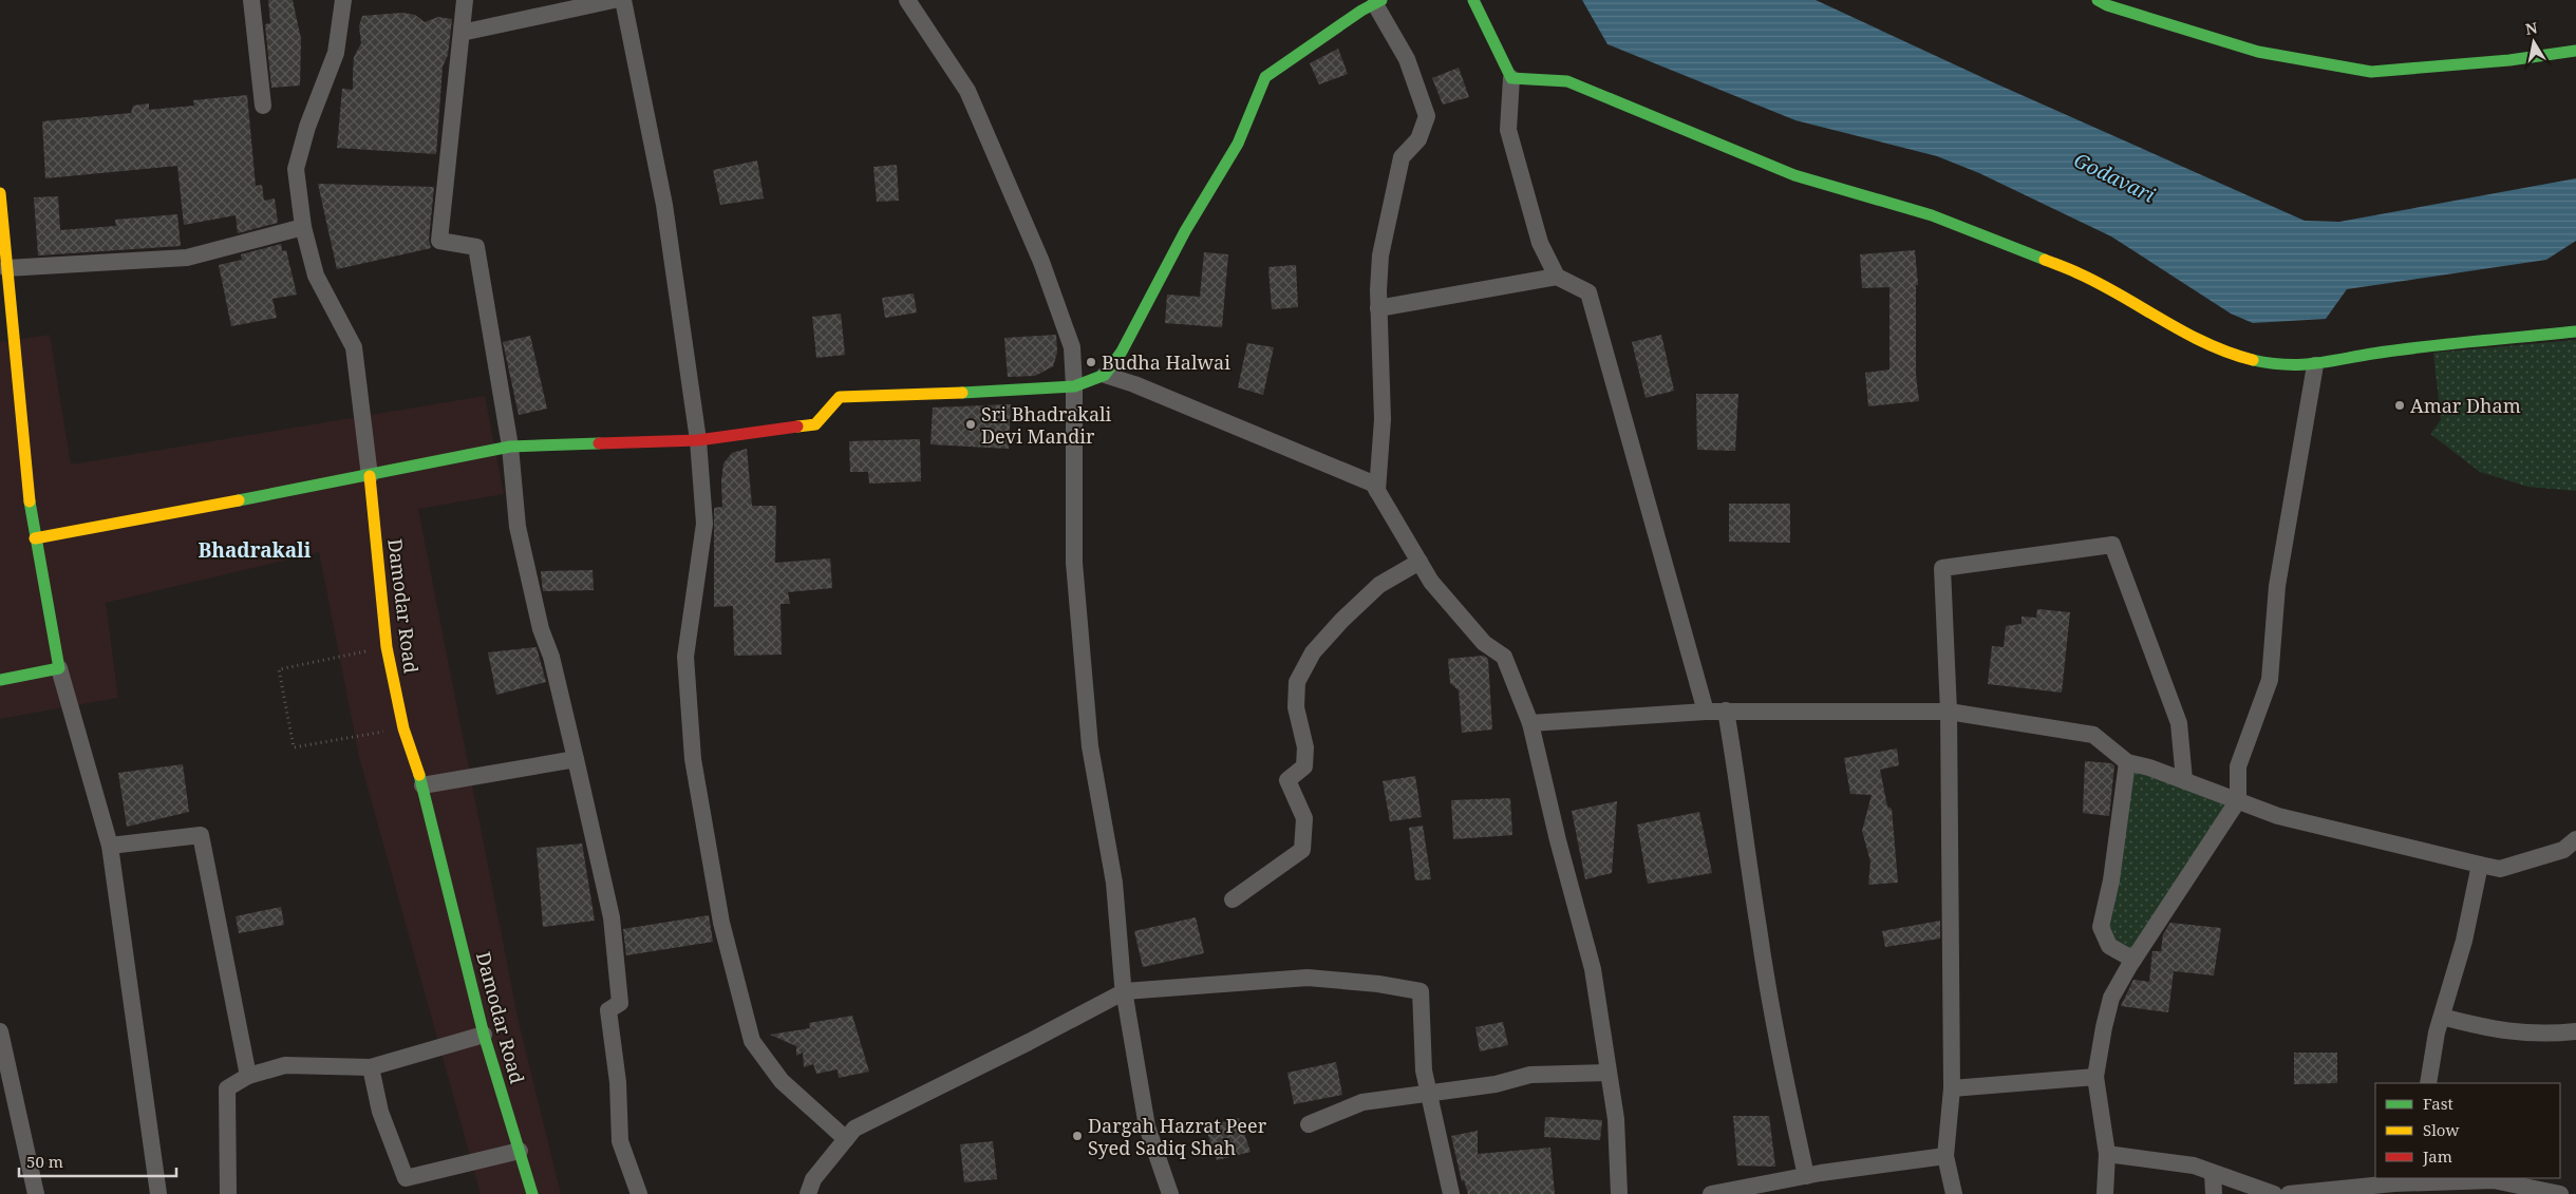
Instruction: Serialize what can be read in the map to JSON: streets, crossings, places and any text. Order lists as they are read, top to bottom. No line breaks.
{"streets":{"street":["Damodar Road"]},"districts":["Bhadrakali"],"water":["Godavari"],"places":["Budha Halwai","Amar Dham","Sri Bhadrakali Devi Mandir","Dargah Hazrat Peer Syed Sadiq Shah"],"legend":["Fast","Slow","Jam"],"scale_bar":"50 m","north":"top"}
